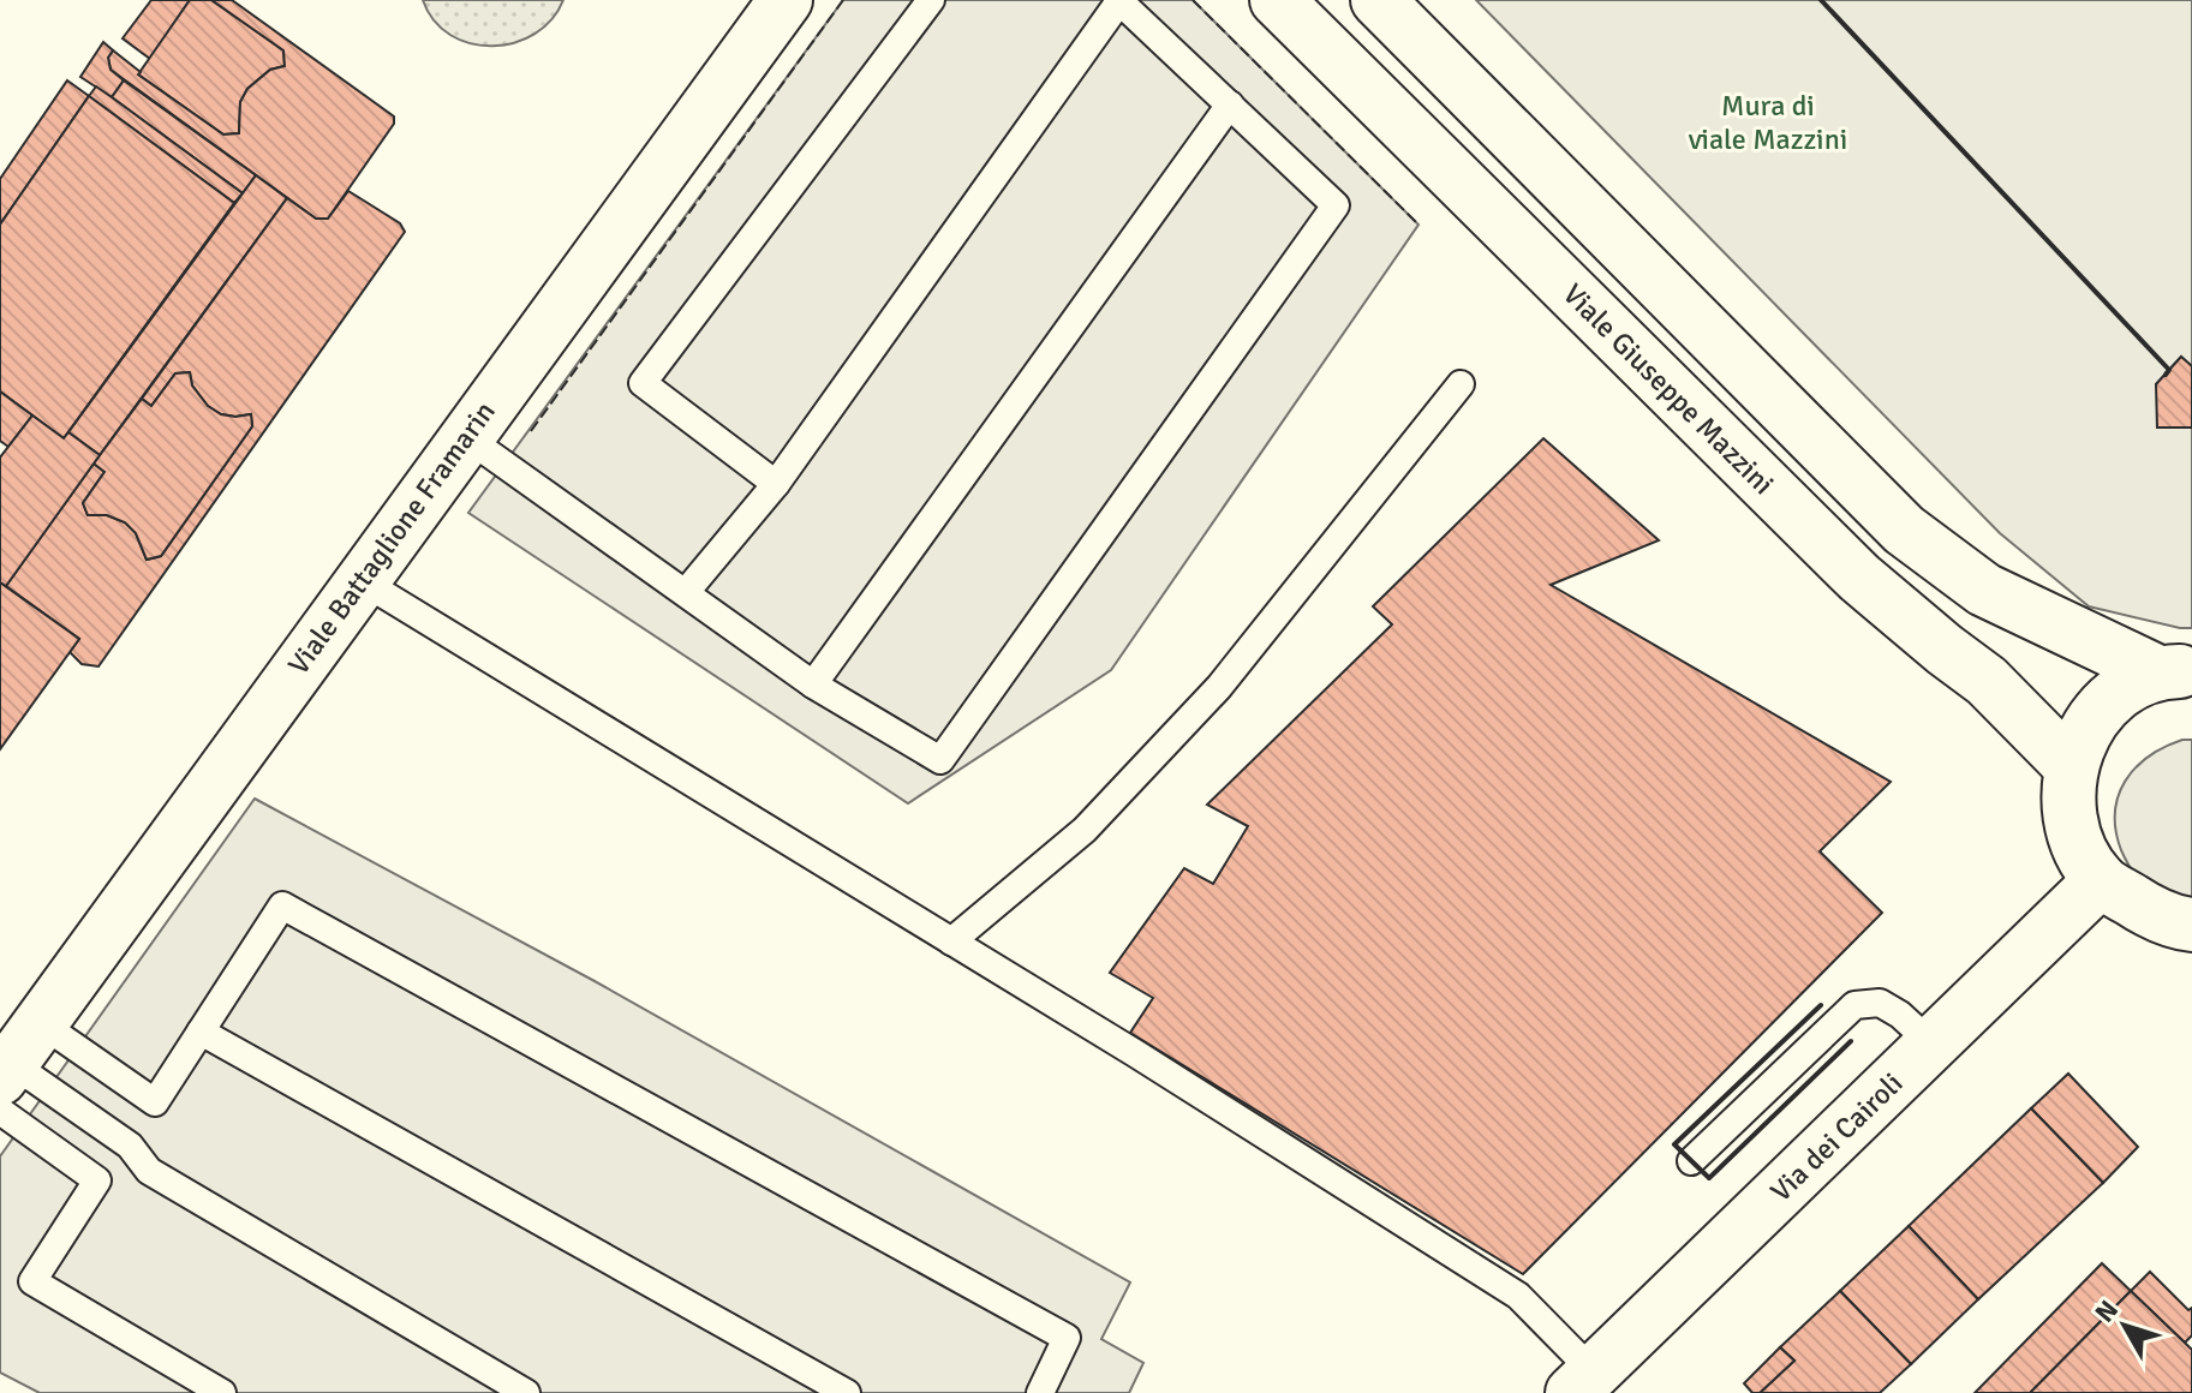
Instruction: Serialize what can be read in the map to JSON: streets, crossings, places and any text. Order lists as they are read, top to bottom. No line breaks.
{"streets":{"main road":["Viale Giuseppe Mazzini","Viale Battaglione Framarin","Via dei Cairoli"]},"parks":["Mura di viale Mazzini"],"north":"top left"}
